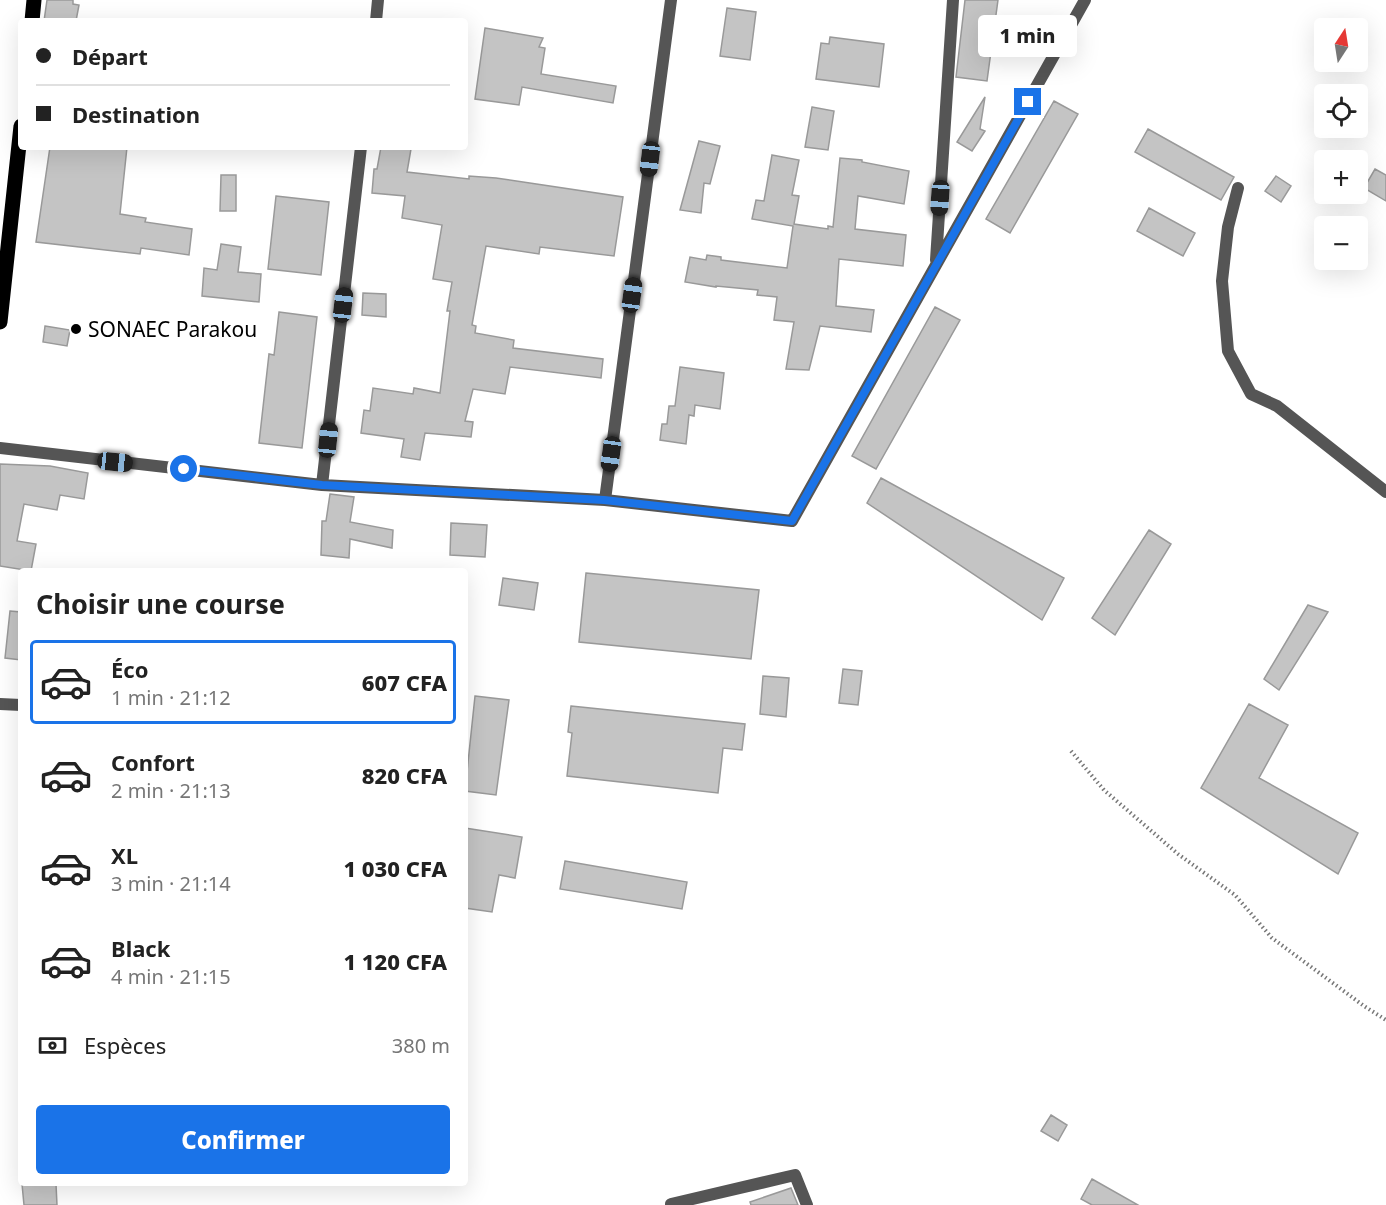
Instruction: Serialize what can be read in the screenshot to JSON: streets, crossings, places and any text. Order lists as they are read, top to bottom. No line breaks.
{"places":["SONAEC Parakou"],"north":"top","page":{"bubble":"1 min","map_buttons":["+","−"],"banner":["Départ","Destination"],"heading":"Choisir une course","list":[{"name":"Éco","note":"1 min · 21:12","value":"607 CFA"},{"name":"Confort","note":"2 min · 21:13","value":"820 CFA"},{"name":"XL","note":"3 min · 21:14","value":"1 030 CFA"},{"name":"Black","note":"4 min · 21:15","value":"1 120 CFA"}],"pay":["Espèces","380 m"],"buttons":"Confirmer"}}
